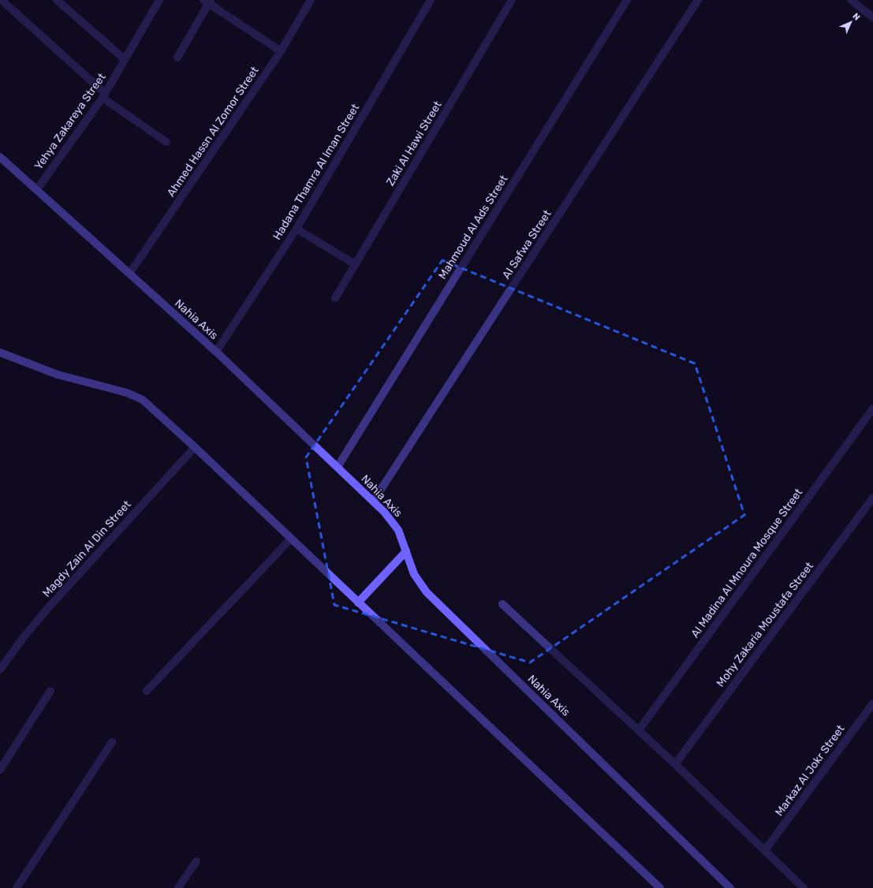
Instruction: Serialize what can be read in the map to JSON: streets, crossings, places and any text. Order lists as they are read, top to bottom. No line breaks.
{"streets":{"main road":["Nahia Axis"],"street":["Yehya Zakareya Street","Ahmed Hassn Al Zomor Street","Zaki Al Hawi Street","Hadana Thamra Al Iman Street","Mahmoud Al Ads Street","Al Safwa Street","Magdy Zain Al Din Street","Al Madina Al Mnoura Mosque Street","Mohy Zakaria Moustafa Street","Markaz Al Jokr Street"]},"crossings":[["Yehya Zakareya Street","Nahia Axis"],["Ahmed Hassn Al Zomor Street","Nahia Axis"],["Hadana Thamra Al Iman Street","Nahia Axis"],["Mahmoud Al Ads Street","Nahia Axis"],["Al Safwa Street","Nahia Axis"]],"north":"top right"}
